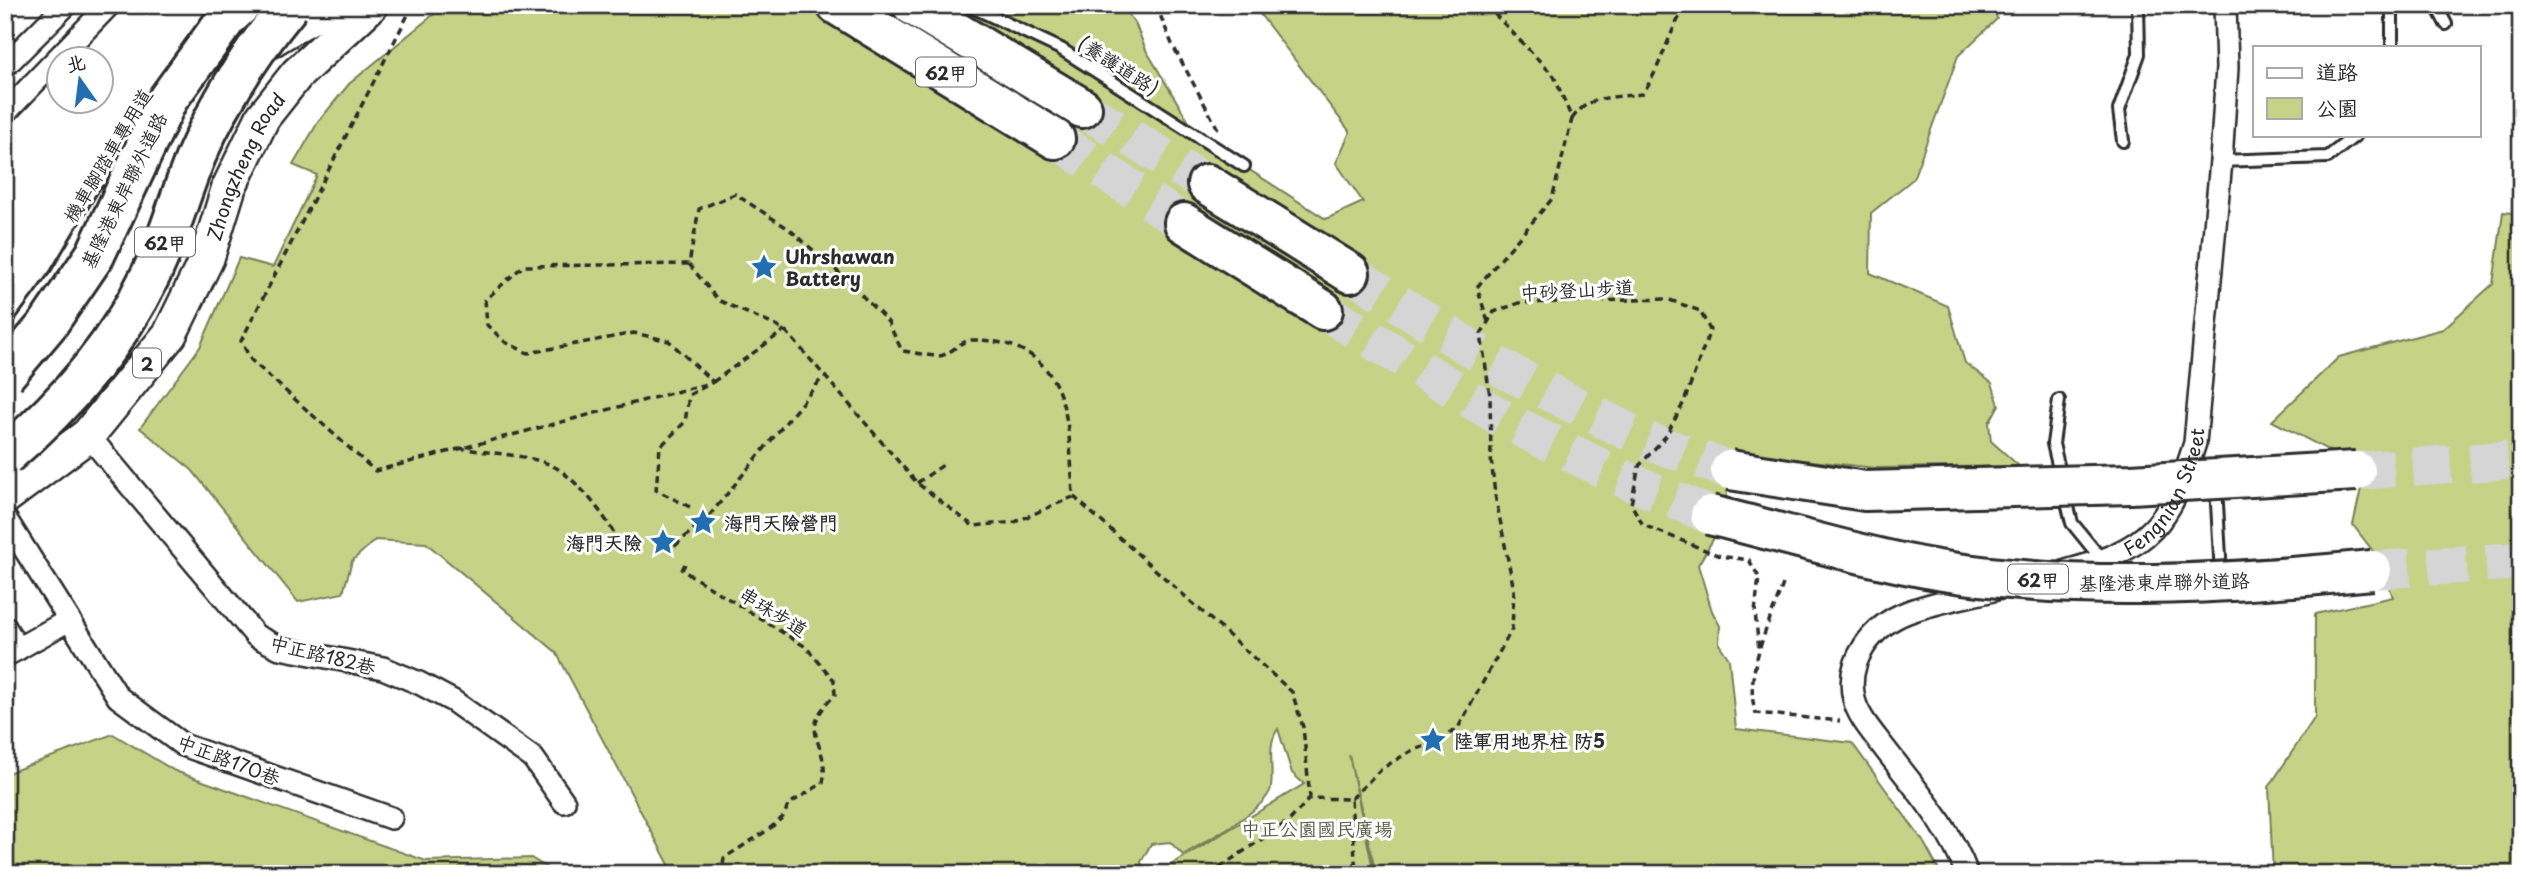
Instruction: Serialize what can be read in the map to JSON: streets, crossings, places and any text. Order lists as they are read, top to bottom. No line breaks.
{"streets":{"highway":["62甲","基隆港東岸聯外道路"],"main road":["Zhongzheng Road","2"],"street":["Fengnian Street","中正路182巷","中正路170巷"],"lane":["(養護道路)","機車腳踏車專用道"],"path":["中砂登山步道","串珠步道"]},"crossings":[["Zhongzheng Road","中正路182巷"]],"parks":["中正公園國民廣場"],"places":{"place":["Uhrshawan Battery","海門天險營門","海門天險","陸軍用地界柱 防5"]},"legend":["道路","公園"],"north":"top"}
